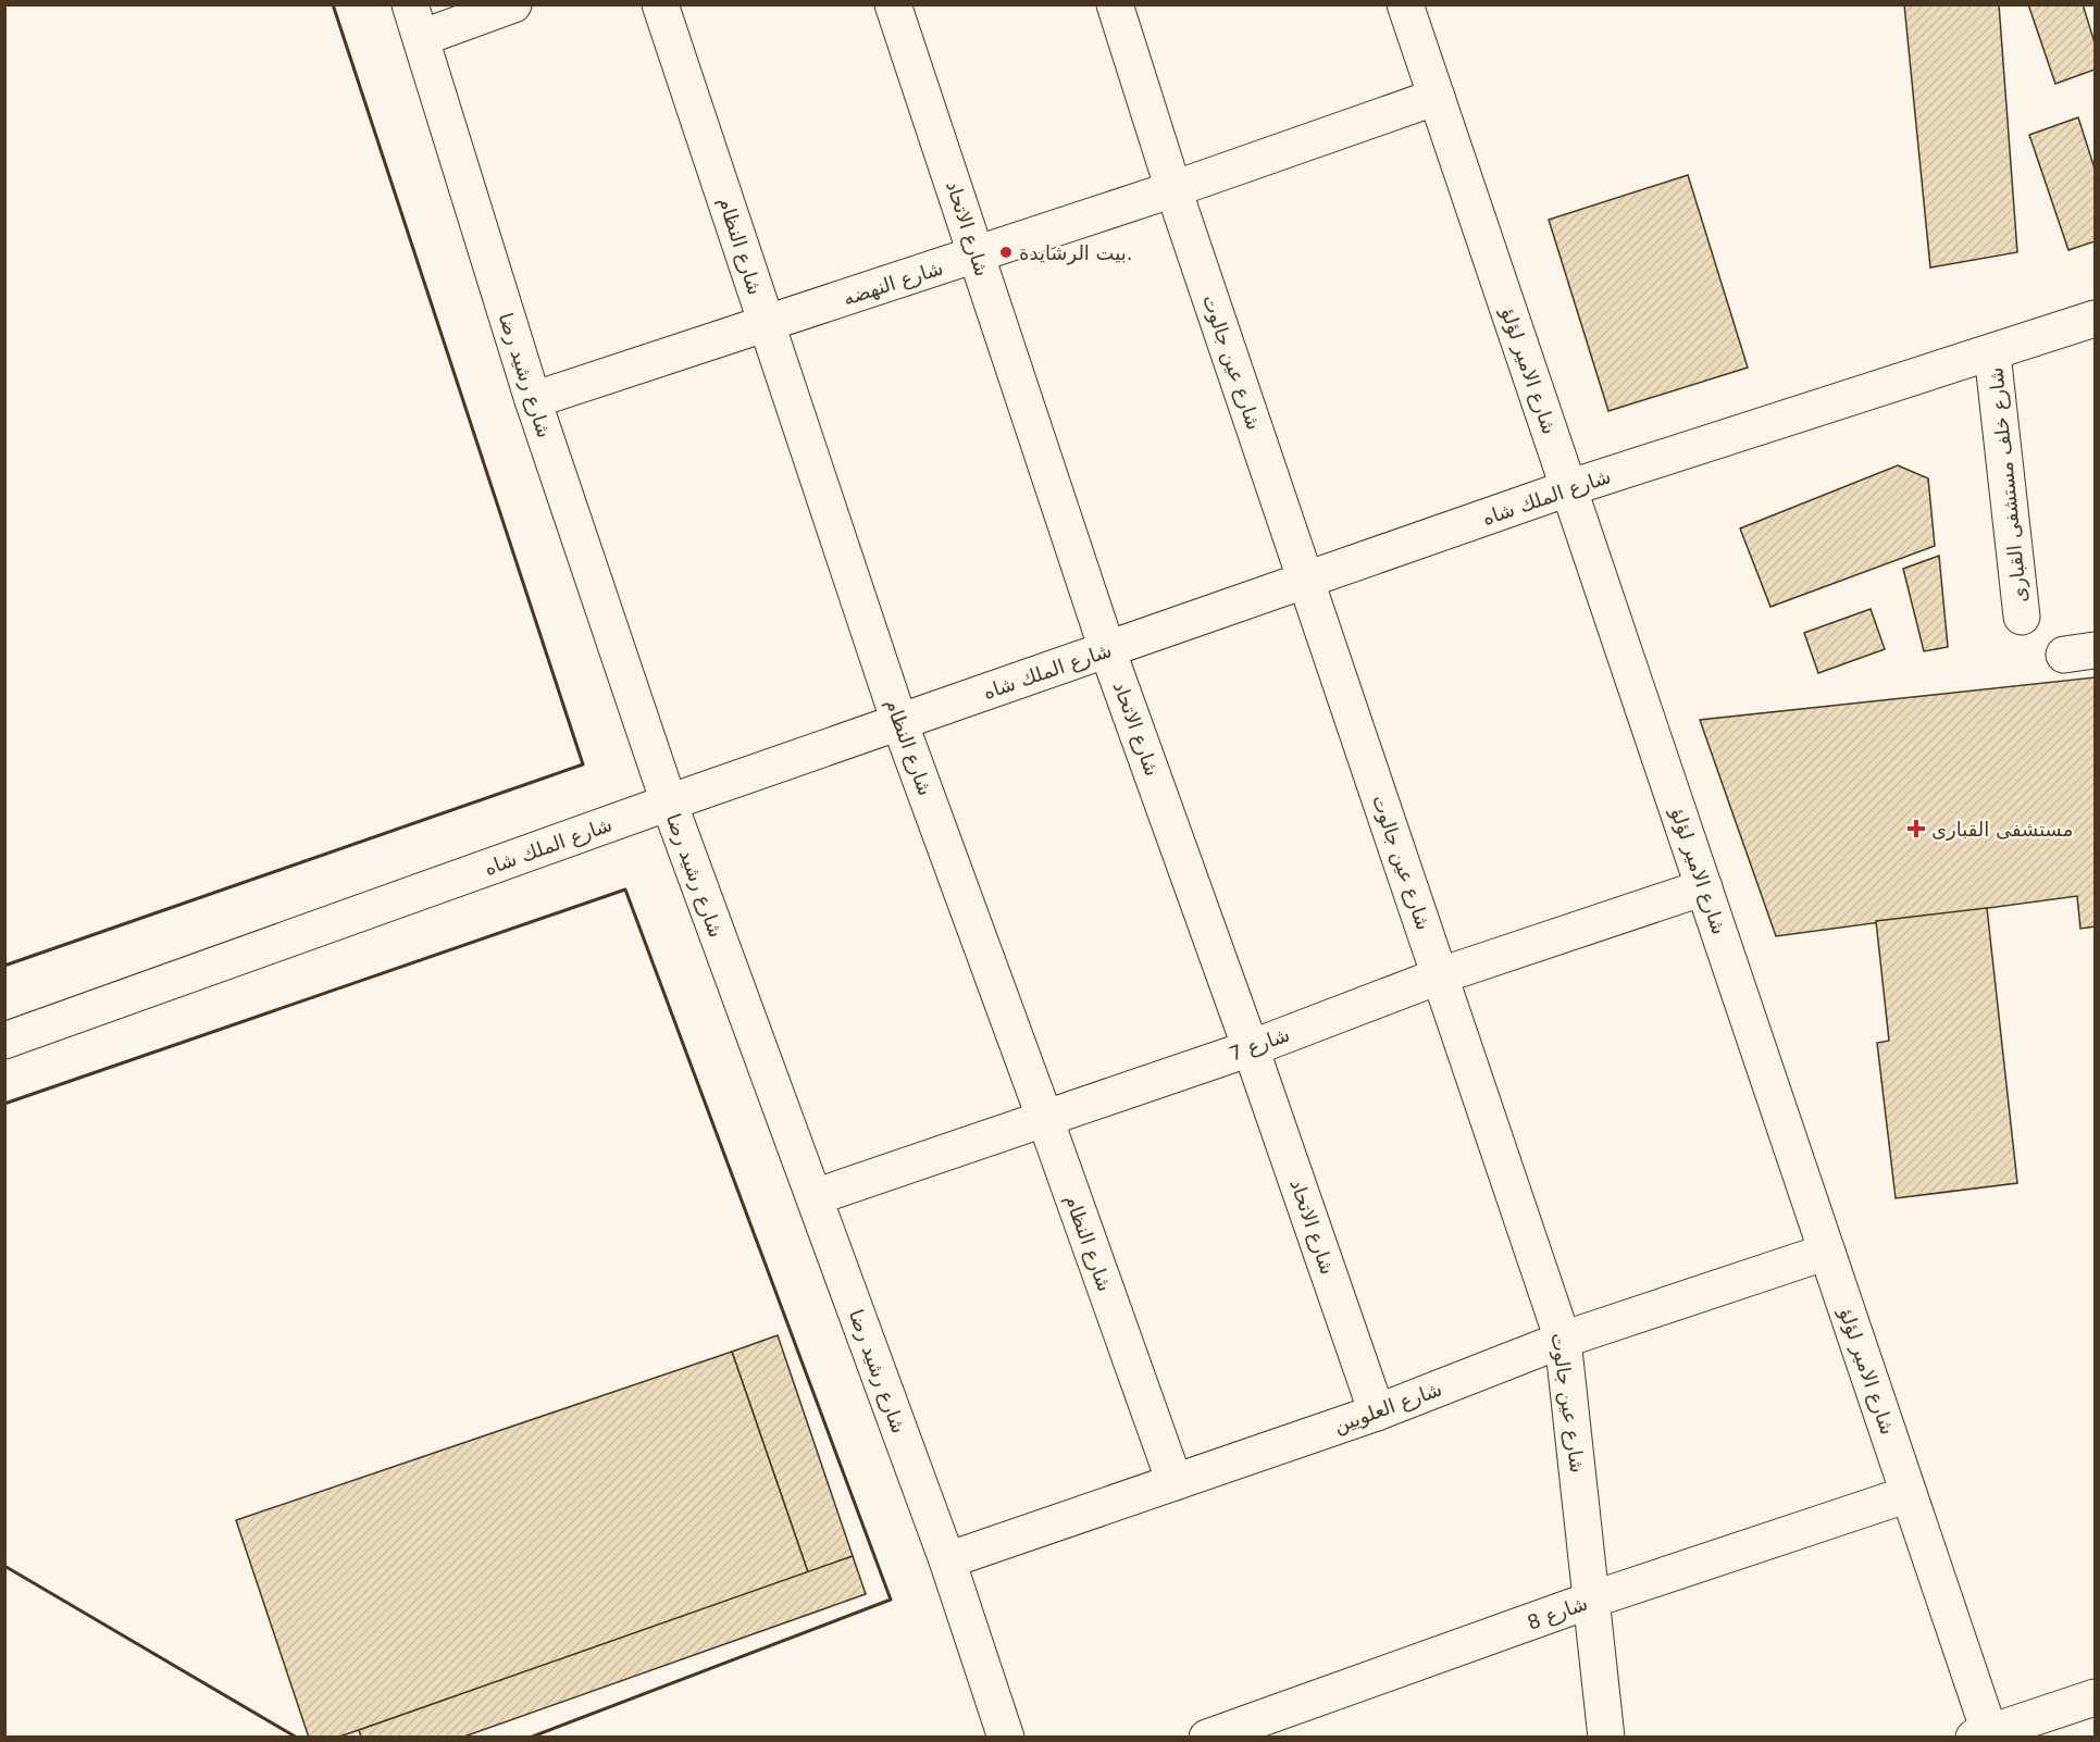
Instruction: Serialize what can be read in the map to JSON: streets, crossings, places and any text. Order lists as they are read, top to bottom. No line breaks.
{"streets":{"street":["شارع الاتحاد","شارع النظام","شارع النهضه","شارع عين جالوت","شارع الامير لؤلؤ","شارع رشيد رضا","شارع خلف مستشفى القبارى","شارع الملك شاه","شارع 7","شارع العلويين","شارع 8"]},"crossings":[["شارع الاتحاد","شارع النهضه"],["شارع الاتحاد","شارع الملك شاه"],["شارع الاتحاد","شارع 7"],["شارع الاتحاد","شارع العلويين"],["شارع النظام","شارع النهضه"],["شارع النظام","شارع الملك شاه"],["شارع النظام","شارع 7"],["شارع النظام","شارع العلويين"],["شارع النهضه","شارع عين جالوت"],["شارع النهضه","شارع الامير لؤلؤ"],["شارع النهضه","شارع رشيد رضا"],["شارع عين جالوت","شارع الملك شاه"],["شارع عين جالوت","شارع 7"],["شارع عين جالوت","شارع العلويين"],["شارع عين جالوت","شارع 8"],["شارع الامير لؤلؤ","شارع الملك شاه"],["شارع الامير لؤلؤ","شارع 7"],["شارع الامير لؤلؤ","شارع العلويين"],["شارع الامير لؤلؤ","شارع 8"],["شارع رشيد رضا","شارع الملك شاه"],["شارع رشيد رضا","شارع 7"],["شارع رشيد رضا","شارع العلويين"],["شارع خلف مستشفى القبارى","شارع الملك شاه"]],"places":{"other":["بيت الرشايدة."],"health":["مستشفى القبارى"]}}
